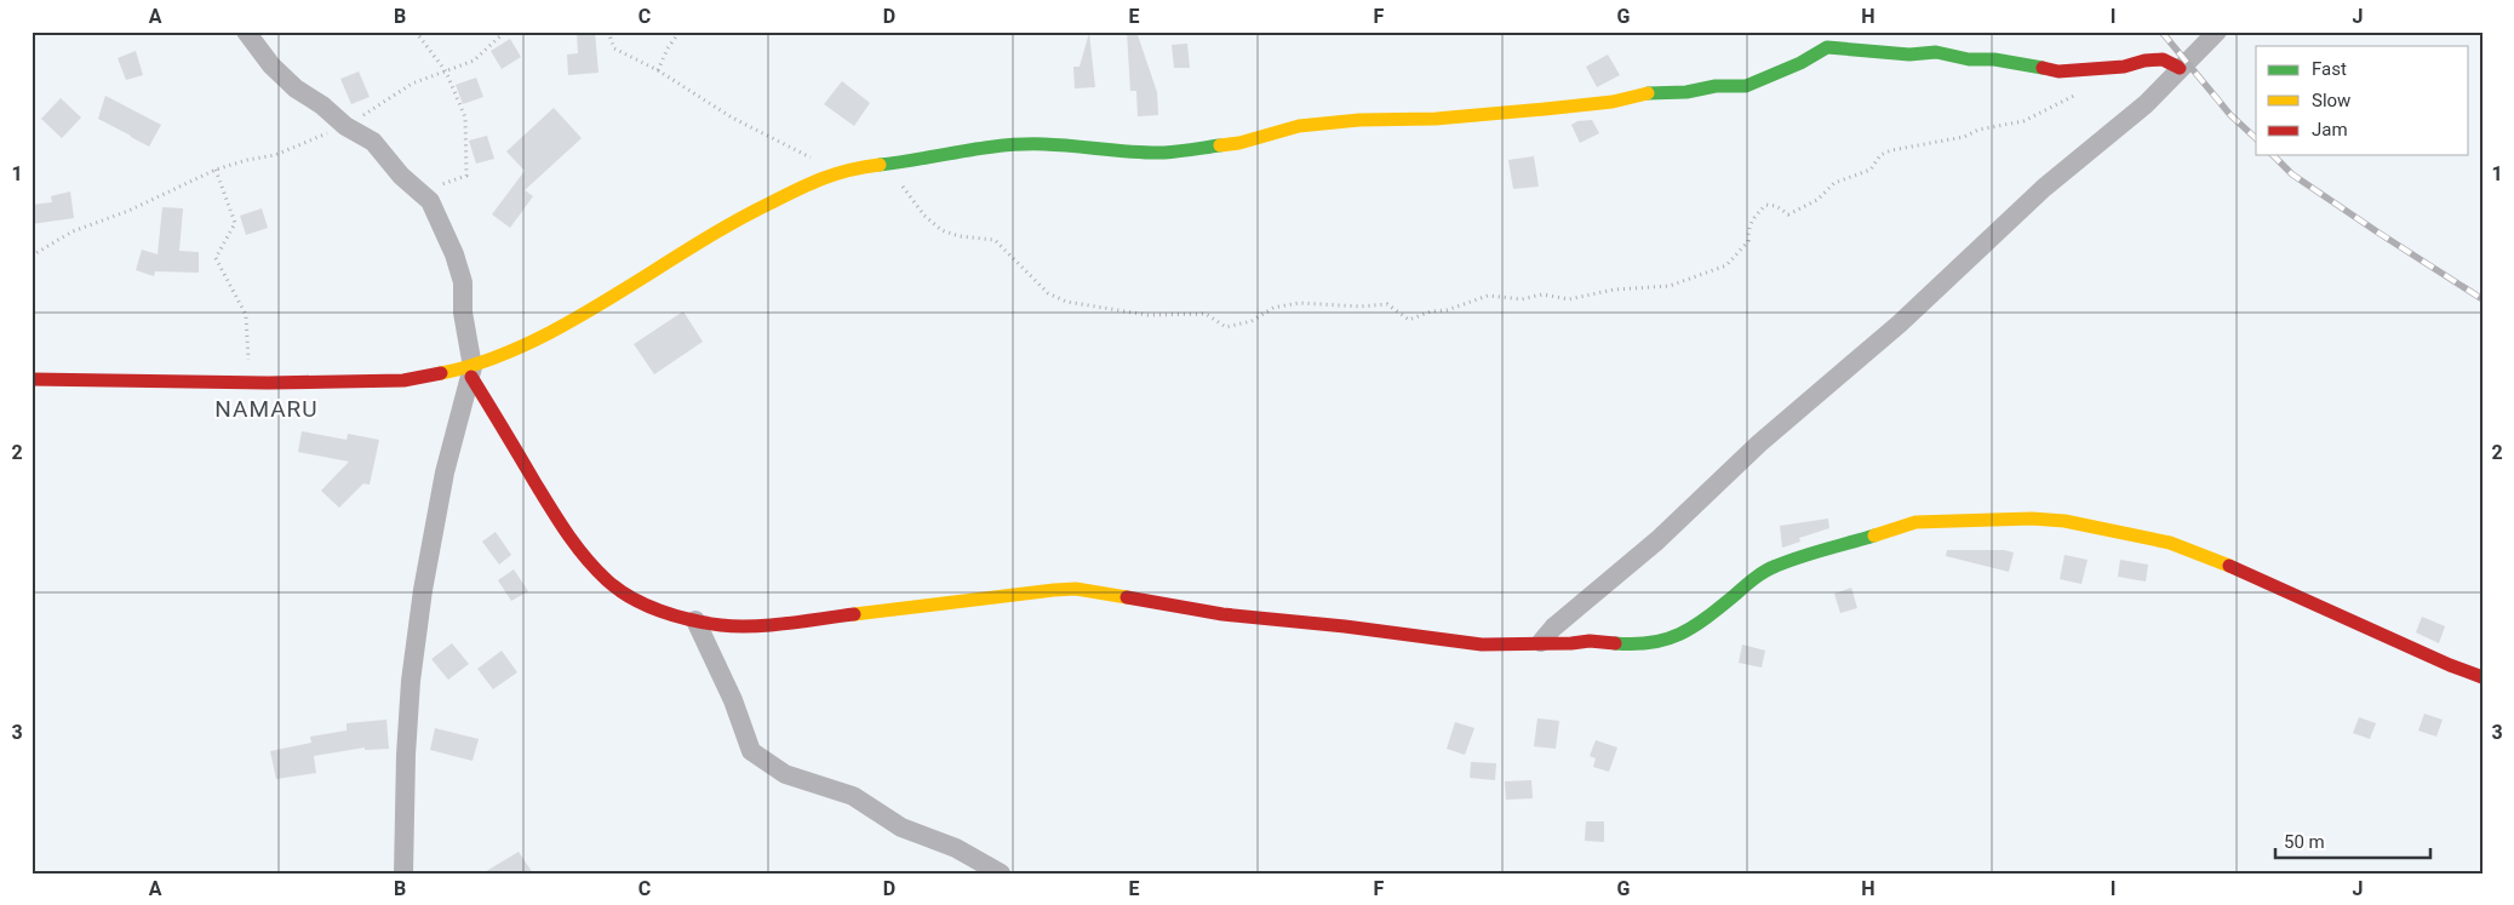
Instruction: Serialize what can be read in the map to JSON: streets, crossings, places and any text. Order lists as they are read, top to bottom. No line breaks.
{"districts":["NAMARU"],"legend":["Fast","Slow","Jam"],"scale_bar":"50 m","grid":{"columns":["A","B","C","D","E","F","G","H","I","J"],"rows":["1","2","3"]}}
